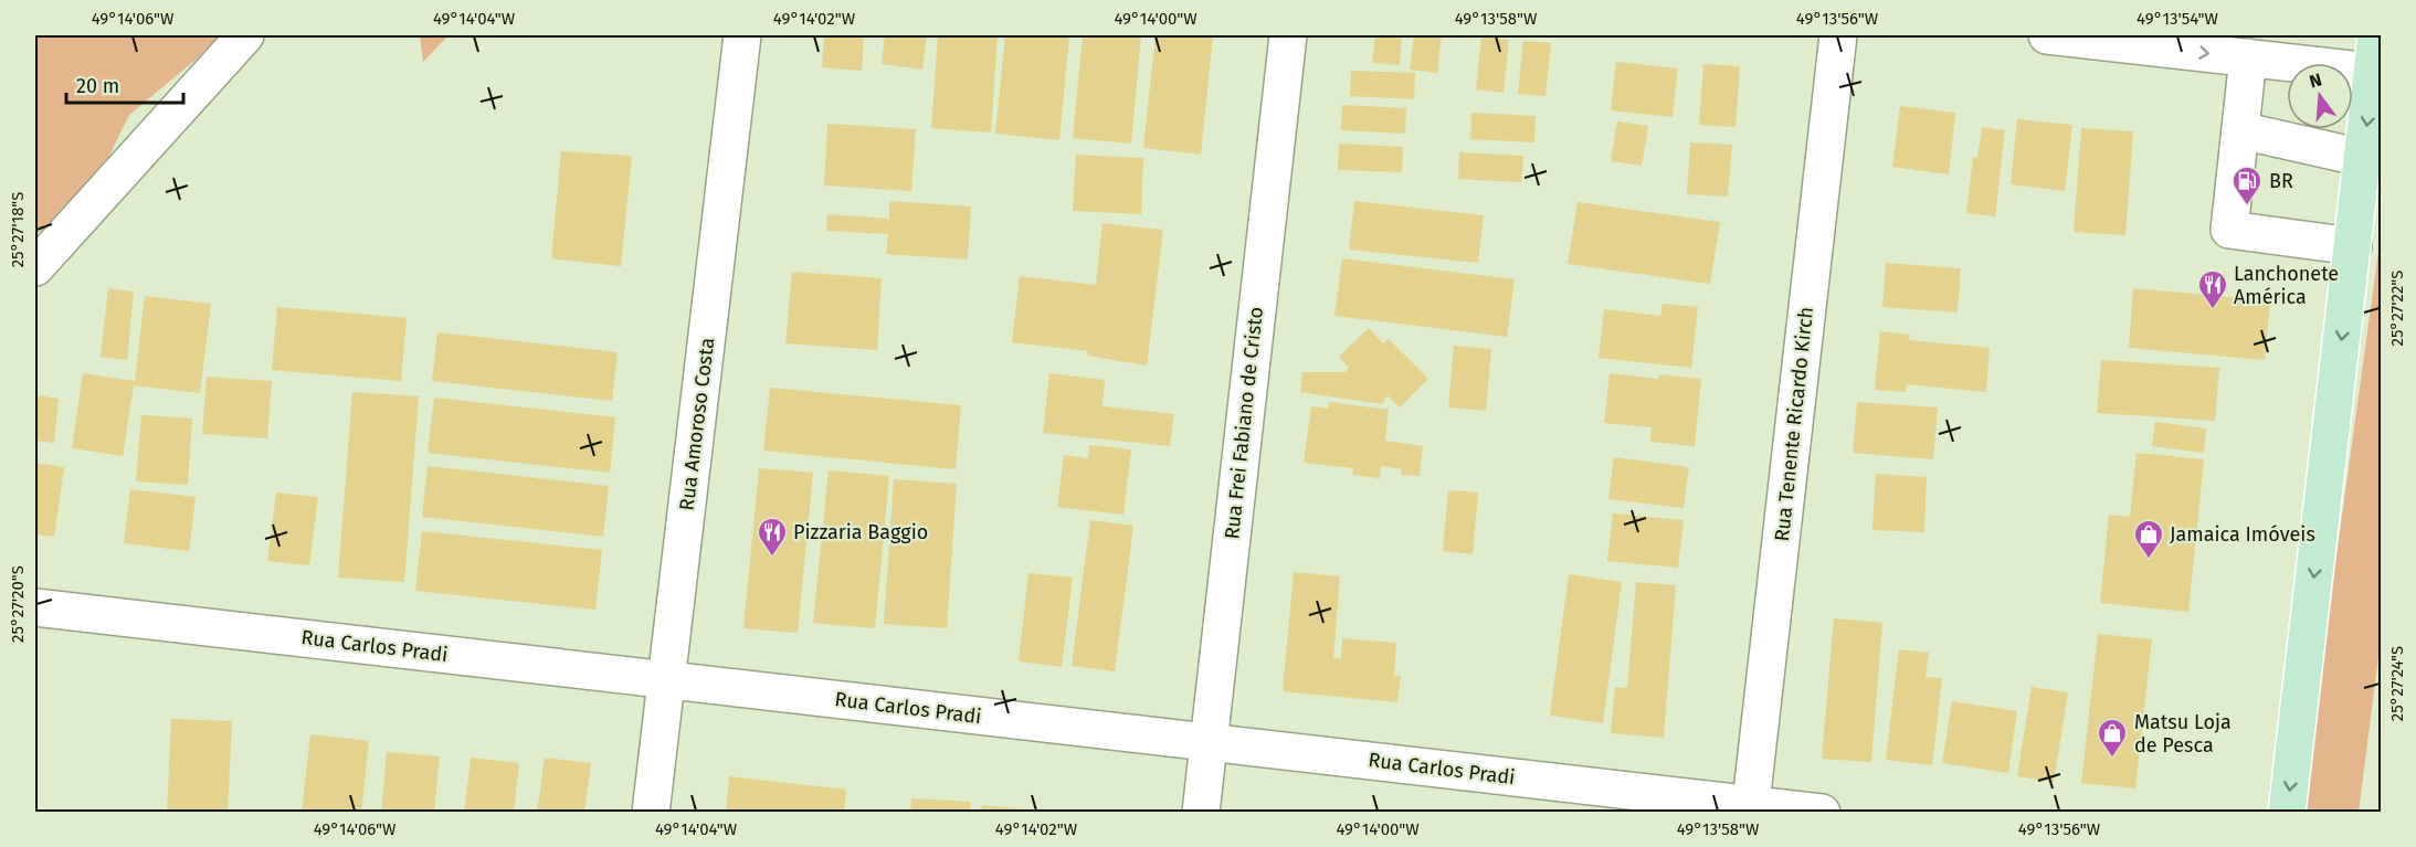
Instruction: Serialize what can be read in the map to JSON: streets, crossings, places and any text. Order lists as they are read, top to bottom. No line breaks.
{"streets":{"street":["Rua Frei Fabiano de Cristo","Rua Amoroso Costa","Rua Tenente Ricardo Kirch","Rua Carlos Pradi"]},"crossings":[["Rua Frei Fabiano de Cristo","Rua Carlos Pradi"],["Rua Amoroso Costa","Rua Carlos Pradi"],["Rua Tenente Ricardo Kirch","Rua Carlos Pradi"]],"places":{"fuel station":["BR"],"restaurant":["Lanchonete América","Pizzaria Baggio"],"shop":["Jamaica Imóveis","Matsu Loja de Pesca"]},"scale_bar":"20 m","north":"top","coordinates":["49°14'06\"W","49°14'04\"W","49°14'02\"W","49°14'00\"W","49°13'58\"W","49°13'56\"W","49°13'54\"W","25°27'18\"S","25°27'22\"S","25°27'20\"S","25°27'24\"S"]}
